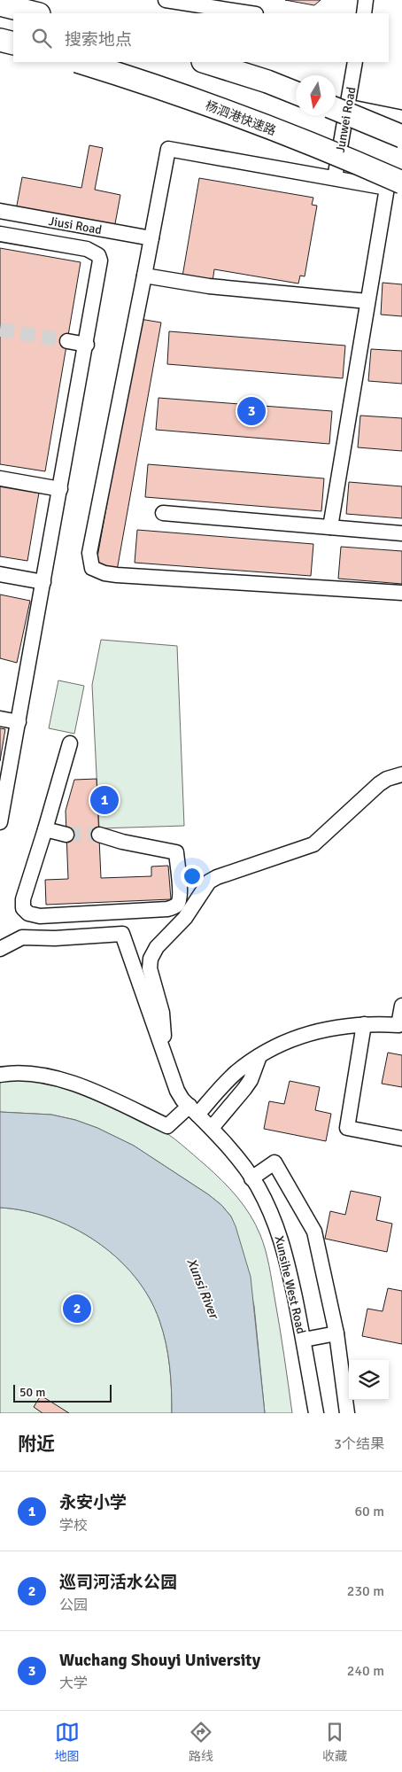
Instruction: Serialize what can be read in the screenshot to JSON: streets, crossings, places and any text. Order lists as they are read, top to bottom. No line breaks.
{"streets":{"highway":["杨泗港快速路"],"street":["Junwei Road","Jiusi Road","Xunsihe West Road"]},"water":["Xunsi River"],"scale_bar":"50 m","north":"bottom","page":{"search":"搜索地点","pins":["3","1","2"],"scale":"50 m","heading":["附近","3个结果"],"list":[{"mark":"1","name":"永安小学","note":"学校","value":"60 m"},{"mark":"2","name":"巡司河活水公园","note":"公园","value":"230 m"},{"mark":"3","name":"Wuchang Shouyi University","note":"大学","value":"240 m"}],"nav":["地图","路线","收藏"]}}
